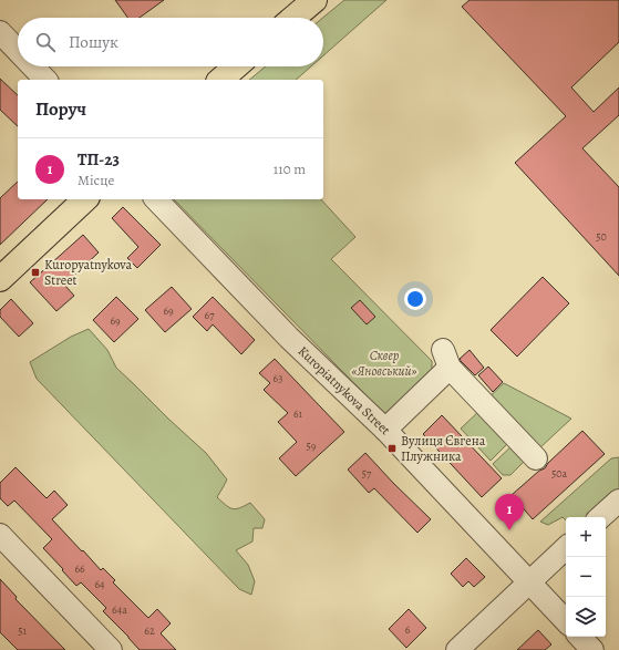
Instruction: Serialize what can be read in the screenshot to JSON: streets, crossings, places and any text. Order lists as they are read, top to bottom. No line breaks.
{"streets":{"street":["Kuropiatnykova Street"]},"parks":["Сквер «Яновський»"],"places":{"transit":["Kuropyatnykova Street","Вулиця Євгена Плужника"]},"house_numbers":["50","69","67","69","63","61","59","57","50а","66","64","64а","6","51","62"],"page":{"search":"Пошук","heading":"Поруч","list":[{"mark":"1","name":"ТП-23","note":"Місце","value":"110 m"}],"pins":"1","map_buttons":["+","−"]}}
